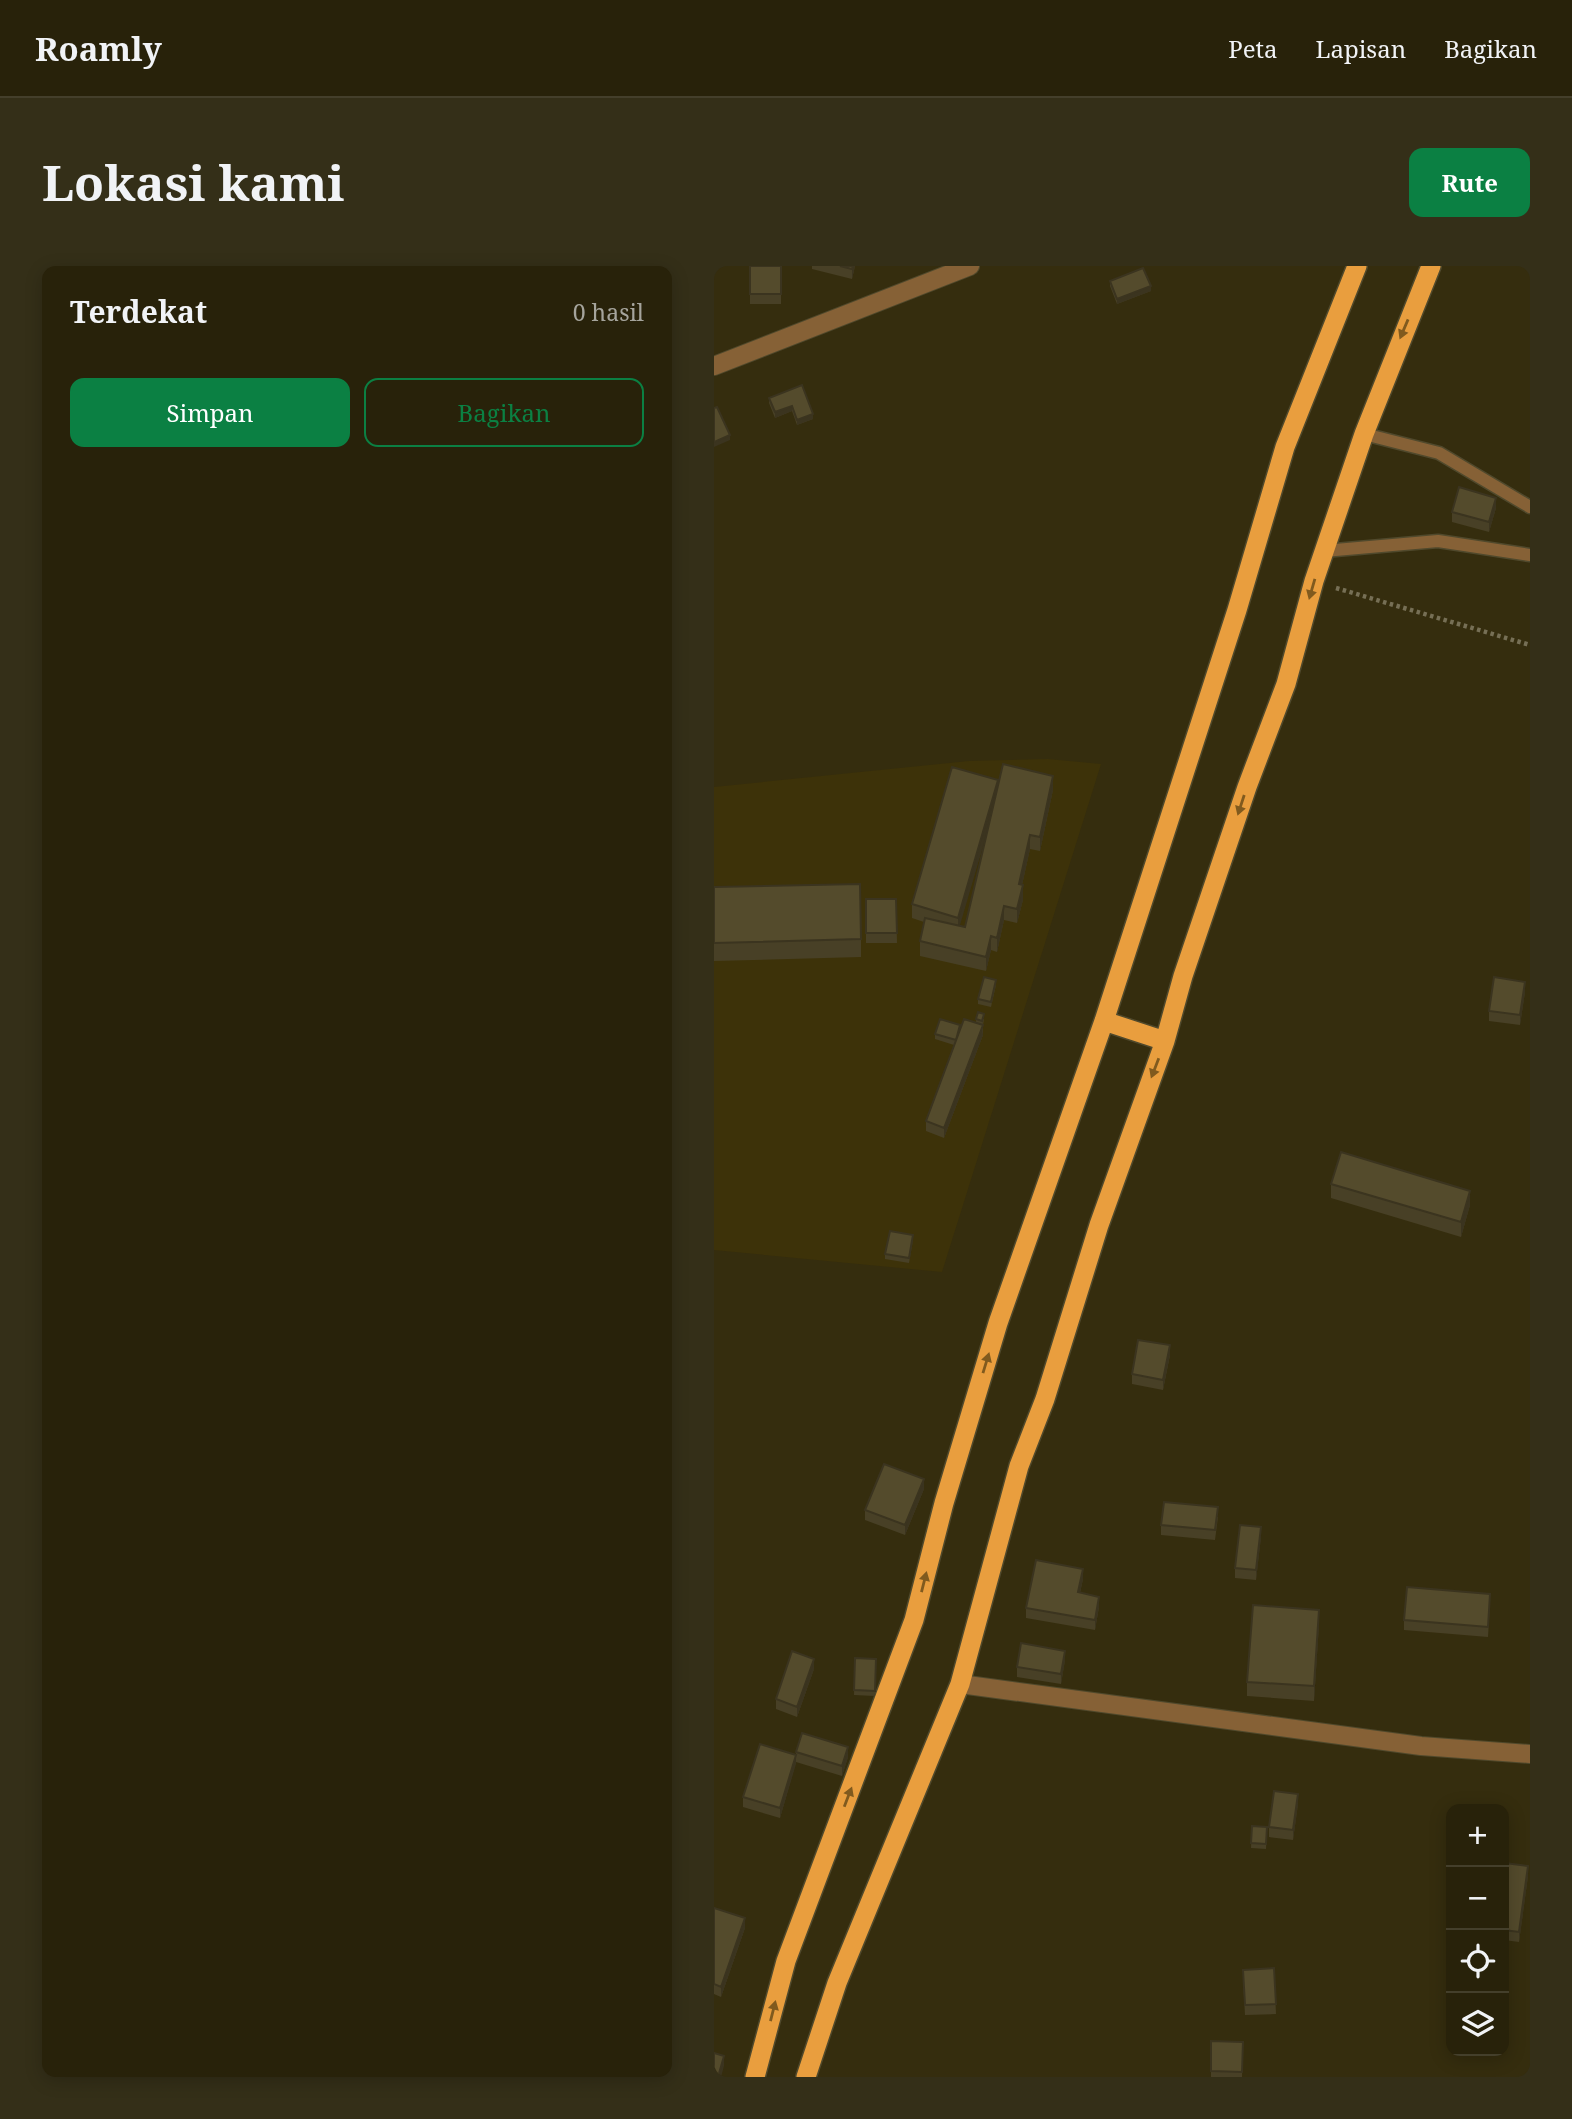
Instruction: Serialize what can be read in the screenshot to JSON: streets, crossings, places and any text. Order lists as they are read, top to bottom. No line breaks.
{"page":{"header":"Roamly","nav":["Peta","Lapisan","Bagikan"],"buttons":["Rute",["Simpan","Bagikan"]],"title":"Lokasi kami","heading":["Terdekat","0 hasil"],"map_buttons":["+","−"]}}
